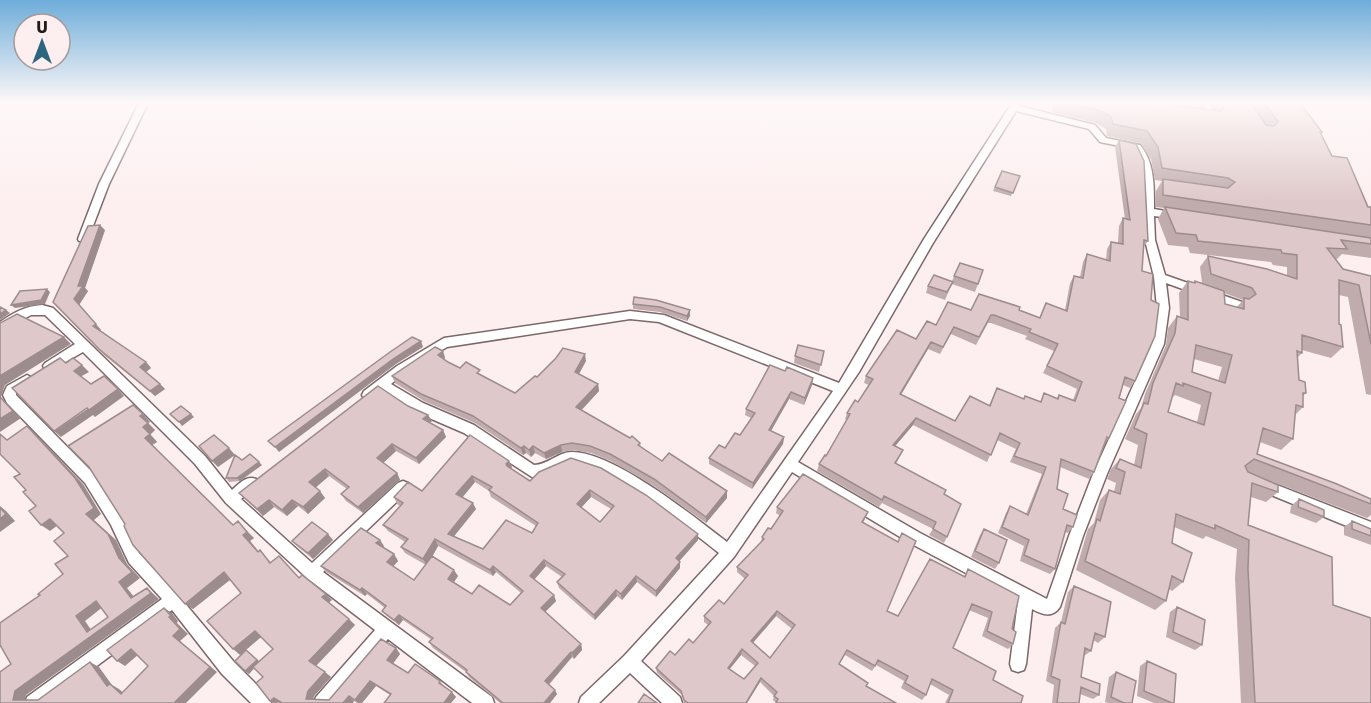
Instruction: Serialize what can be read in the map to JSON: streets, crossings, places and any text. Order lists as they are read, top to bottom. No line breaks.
{"north":"top"}
